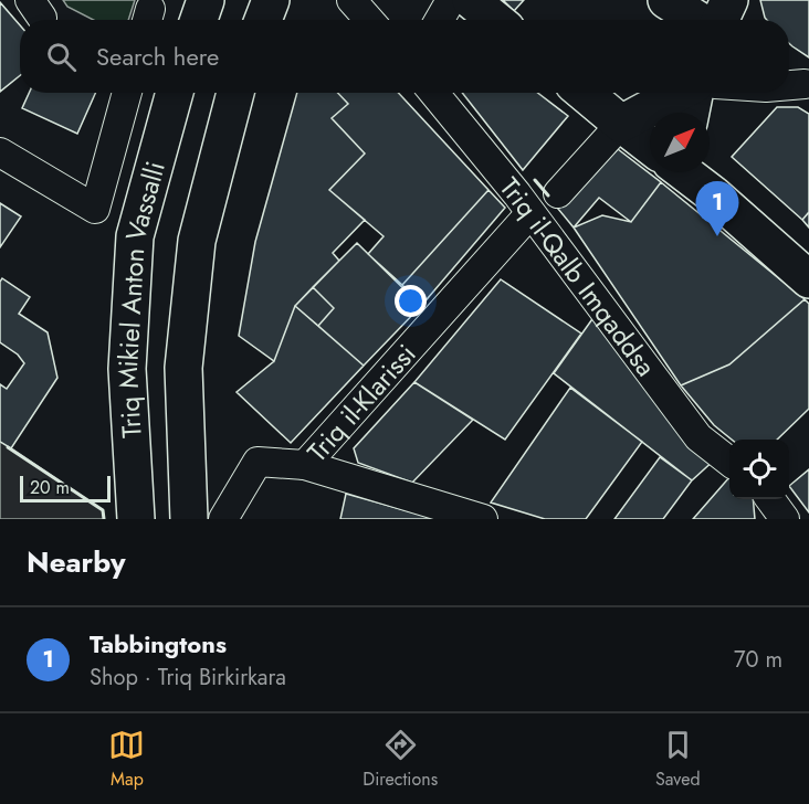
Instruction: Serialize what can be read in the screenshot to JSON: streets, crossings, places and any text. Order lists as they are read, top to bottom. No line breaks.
{"streets":{"main road":["Triq Mikiel Anton Vassalli"],"street":["Triq il-Qalb Imqaddsa","Triq il-Klarissi"]},"crossings":[["Triq il-Qalb Imqaddsa","Triq il-Klarissi"]],"scale_bar":"20 m","north":"top right","page":{"search":"Search here","pins":"1","scale":"20 m","heading":"Nearby","list":[{"mark":"1","name":"Tabbingtons","note":"Shop · Triq Birkirkara","value":"70 m"}],"nav":["Map","Directions","Saved"]}}
